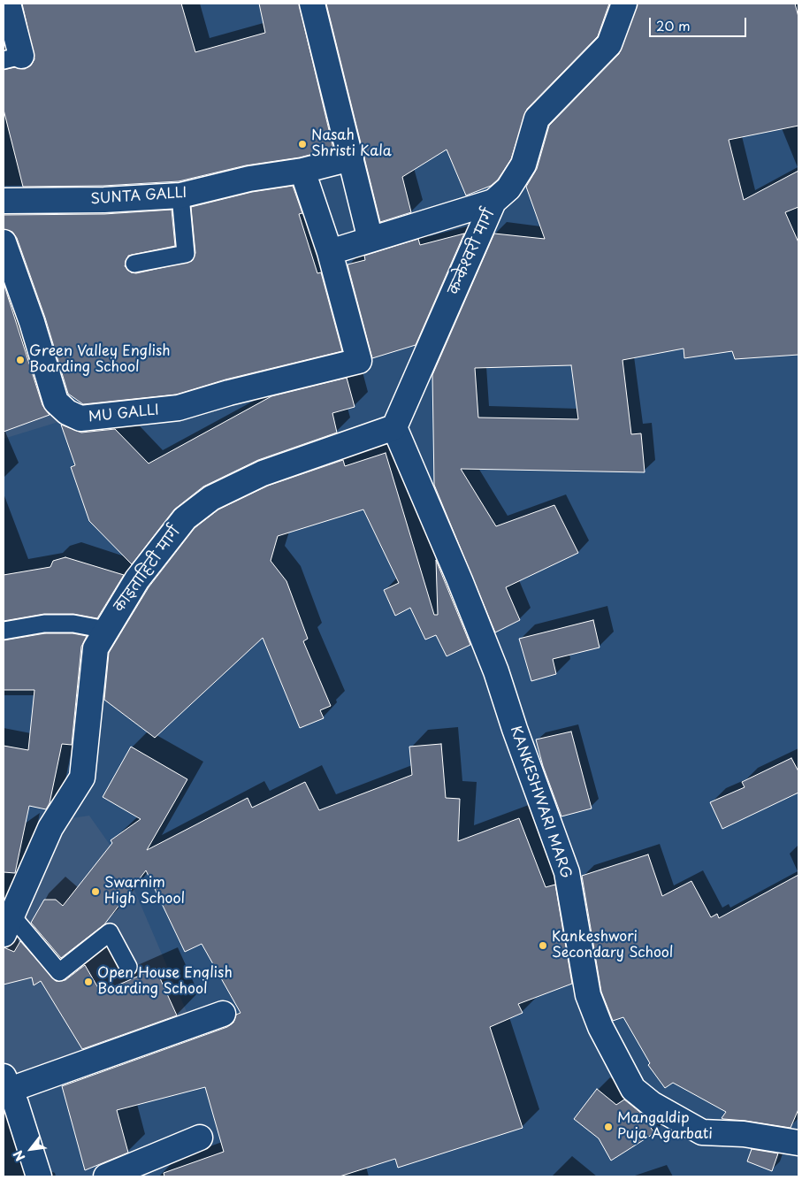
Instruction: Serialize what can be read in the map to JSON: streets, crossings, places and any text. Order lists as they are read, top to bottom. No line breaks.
{"streets":{"street":["SUNTA GALLI","कन्केश्वरी मार्ग","MU GALLI","काइताहिटी मार्ग","KANKESHWARI MARG"]},"crossings":[["कन्केश्वरी मार्ग","काइताहिटी मार्ग"],["कन्केश्वरी मार्ग","KANKESHWARI MARG"],["काइताहिटी मार्ग","KANKESHWARI MARG"]],"places":["Nasah Shristi Kala","Green Valley English Boarding School","Swarnim High School","Kankeshwori Secondary School","Open House English Boarding School","Mangaldip Puja Agarbati"],"scale_bar":"20 m","north":"bottom left"}
